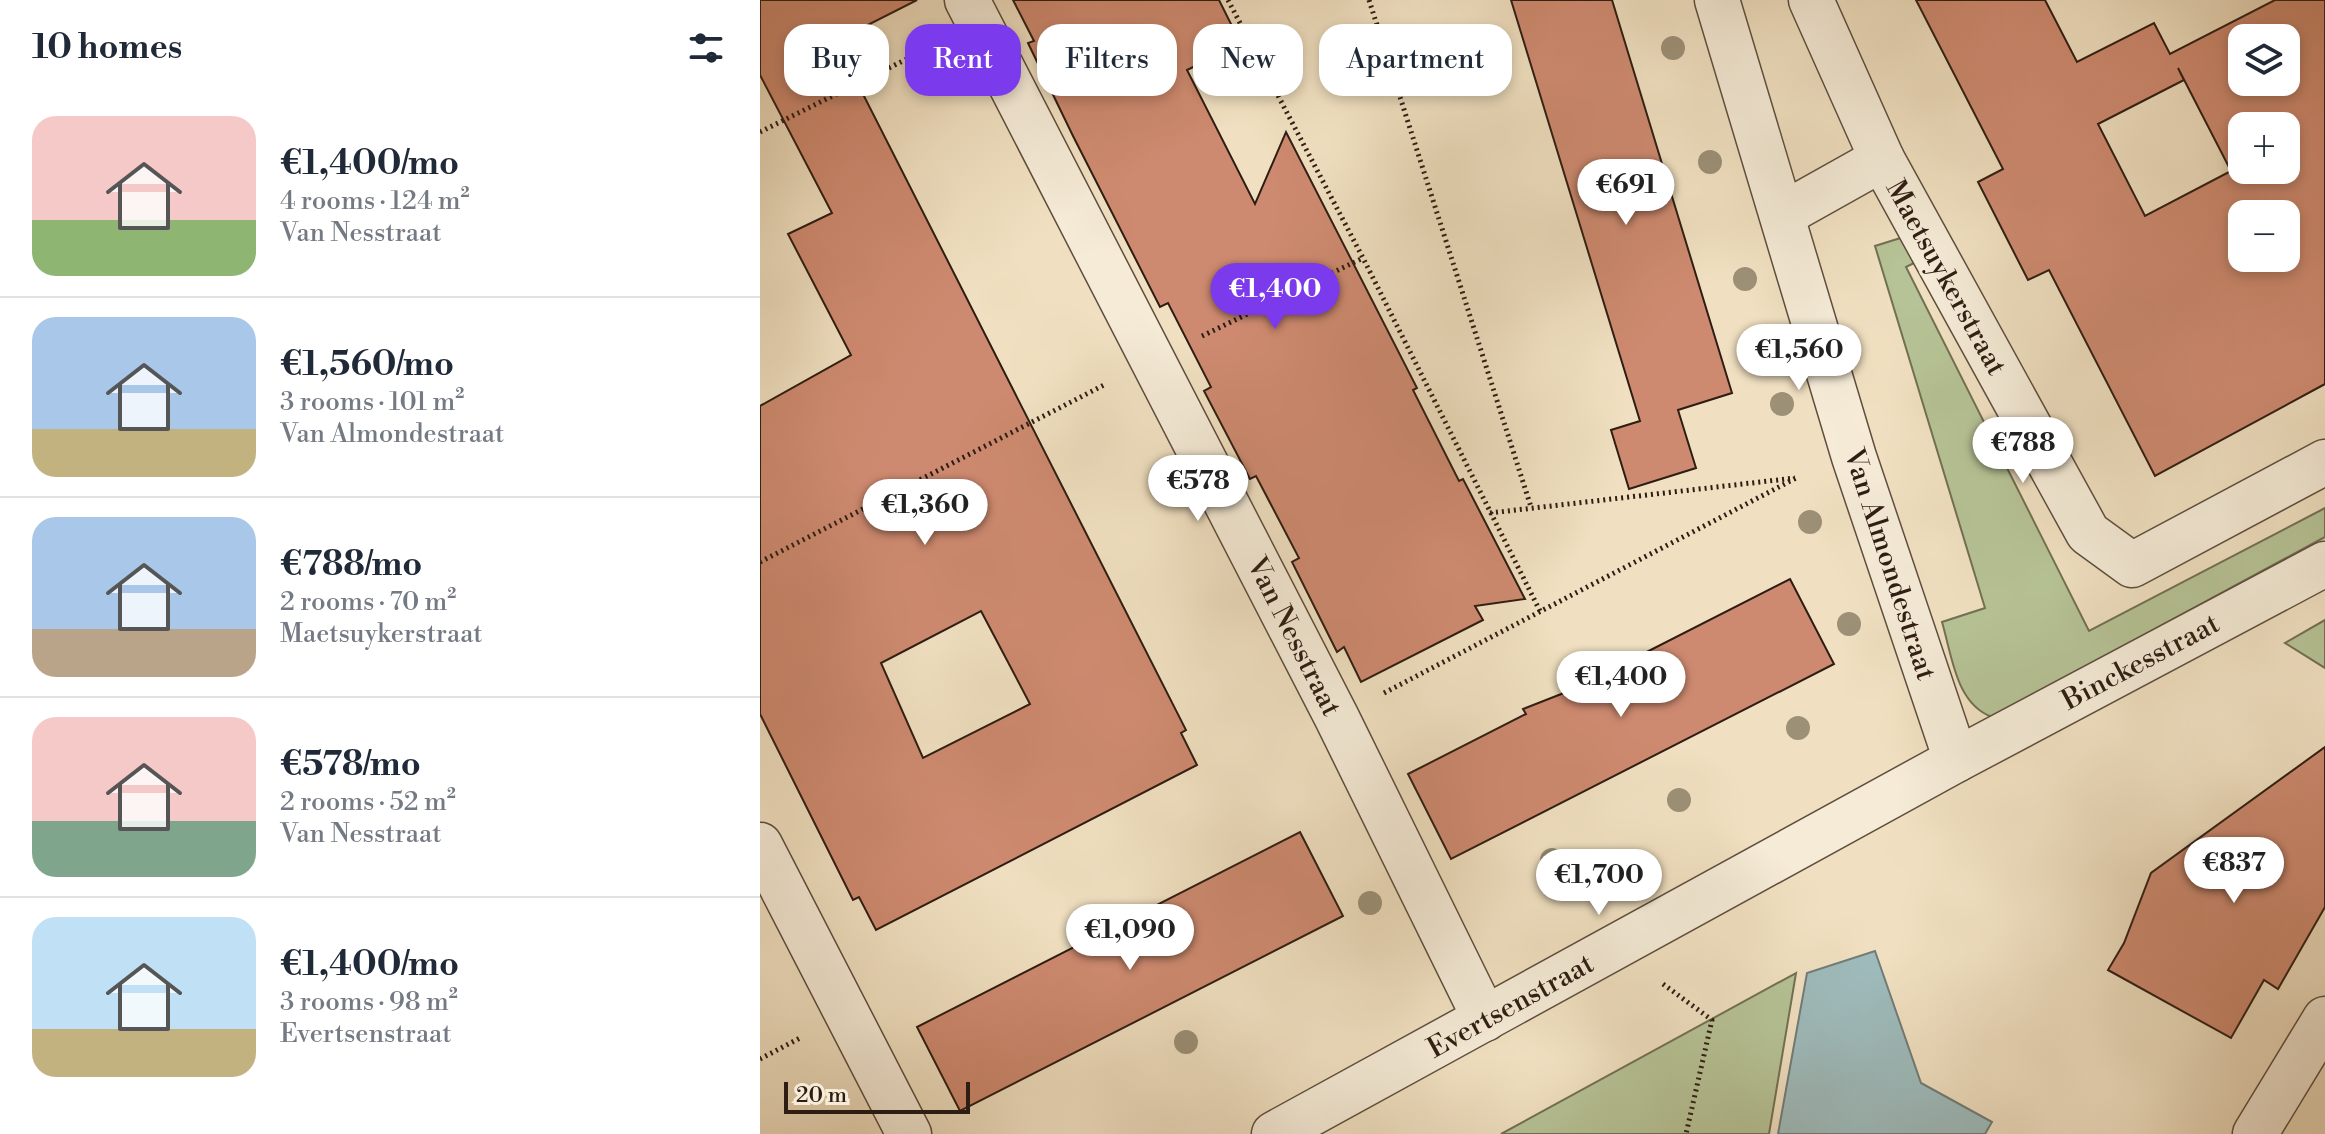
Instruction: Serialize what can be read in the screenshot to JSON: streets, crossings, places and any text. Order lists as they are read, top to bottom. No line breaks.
{"streets":{"street":["Maetsuykerstraat","Van Almondestraat","Van Nesstraat","Binckesstraat","Evertsenstraat"]},"crossings":[["Maetsuykerstraat","Van Almondestraat"],["Van Almondestraat","Binckesstraat"],["Van Almondestraat","Evertsenstraat"],["Van Nesstraat","Evertsenstraat"],["Binckesstraat","Evertsenstraat"]],"scale_bar":"20 m","page":{"heading":"10 homes","map_buttons":["+","−"],"chip":["Buy","Rent","Filters","New","Apartment"],"list":[{"name":"€1,400/mo","note":"4 rooms · 124 m² · Van Nesstraat"},{"name":"€1,560/mo","note":"3 rooms · 101 m² · Van Almondestraat"},{"name":"€788/mo","note":"2 rooms · 70 m² · Maetsuykerstraat"},{"name":"€578/mo","note":"2 rooms · 52 m² · Van Nesstraat"},{"name":"€1,400/mo","note":"3 rooms · 98 m² · Evertsenstraat"}],"price":["€691","€1,400","€1,560","€788","€578","€1,360","€1,400","€837","€1,700","€1,090"],"scale":"20 m"}}
